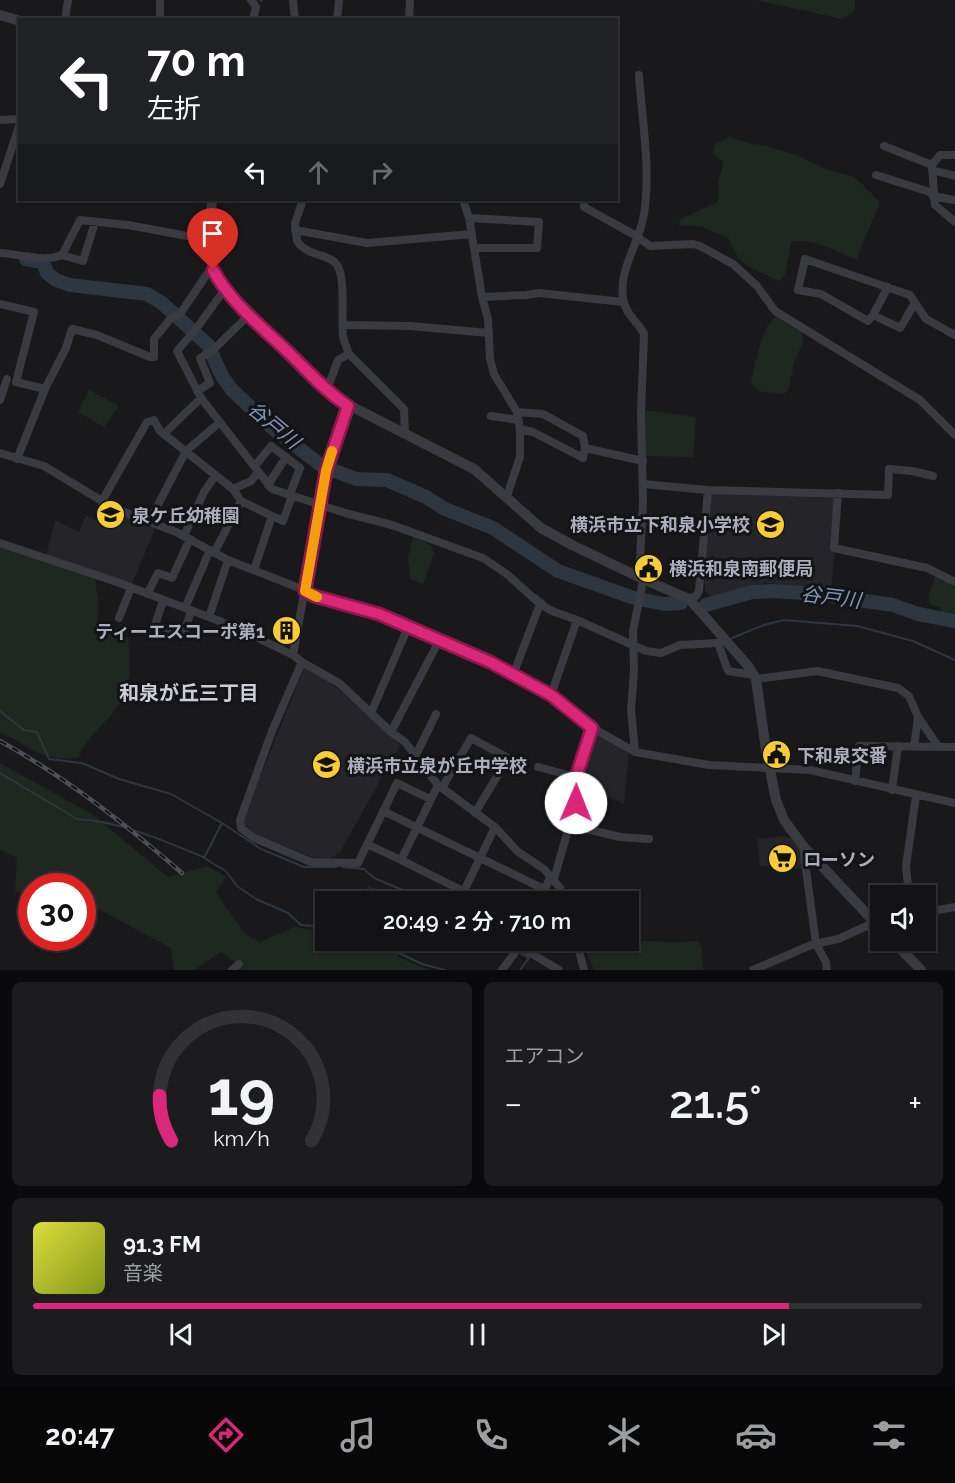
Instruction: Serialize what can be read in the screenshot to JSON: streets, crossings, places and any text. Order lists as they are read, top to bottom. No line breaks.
{"districts":["和泉が丘三丁目"],"water":["谷戸川"],"places":{"school or university":["泉ケ丘幼稚園","横浜市立下和泉小学校","横浜市立泉が丘中学校"],"public building":["横浜和泉南郵便局","下和泉交番"],"building":["ティーエスコーポ第1"],"supermarket":["ローソン"]},"page":{"turn":["70 m","左折"],"limit":"30","trip":"20:49 · 2 分 · 710 m","tile":"エアコン","heat":["−","21.5°","+"],"song":["91.3 FM","音楽"],"tabs":"20:47","gauge":["19","km/h"]}}
